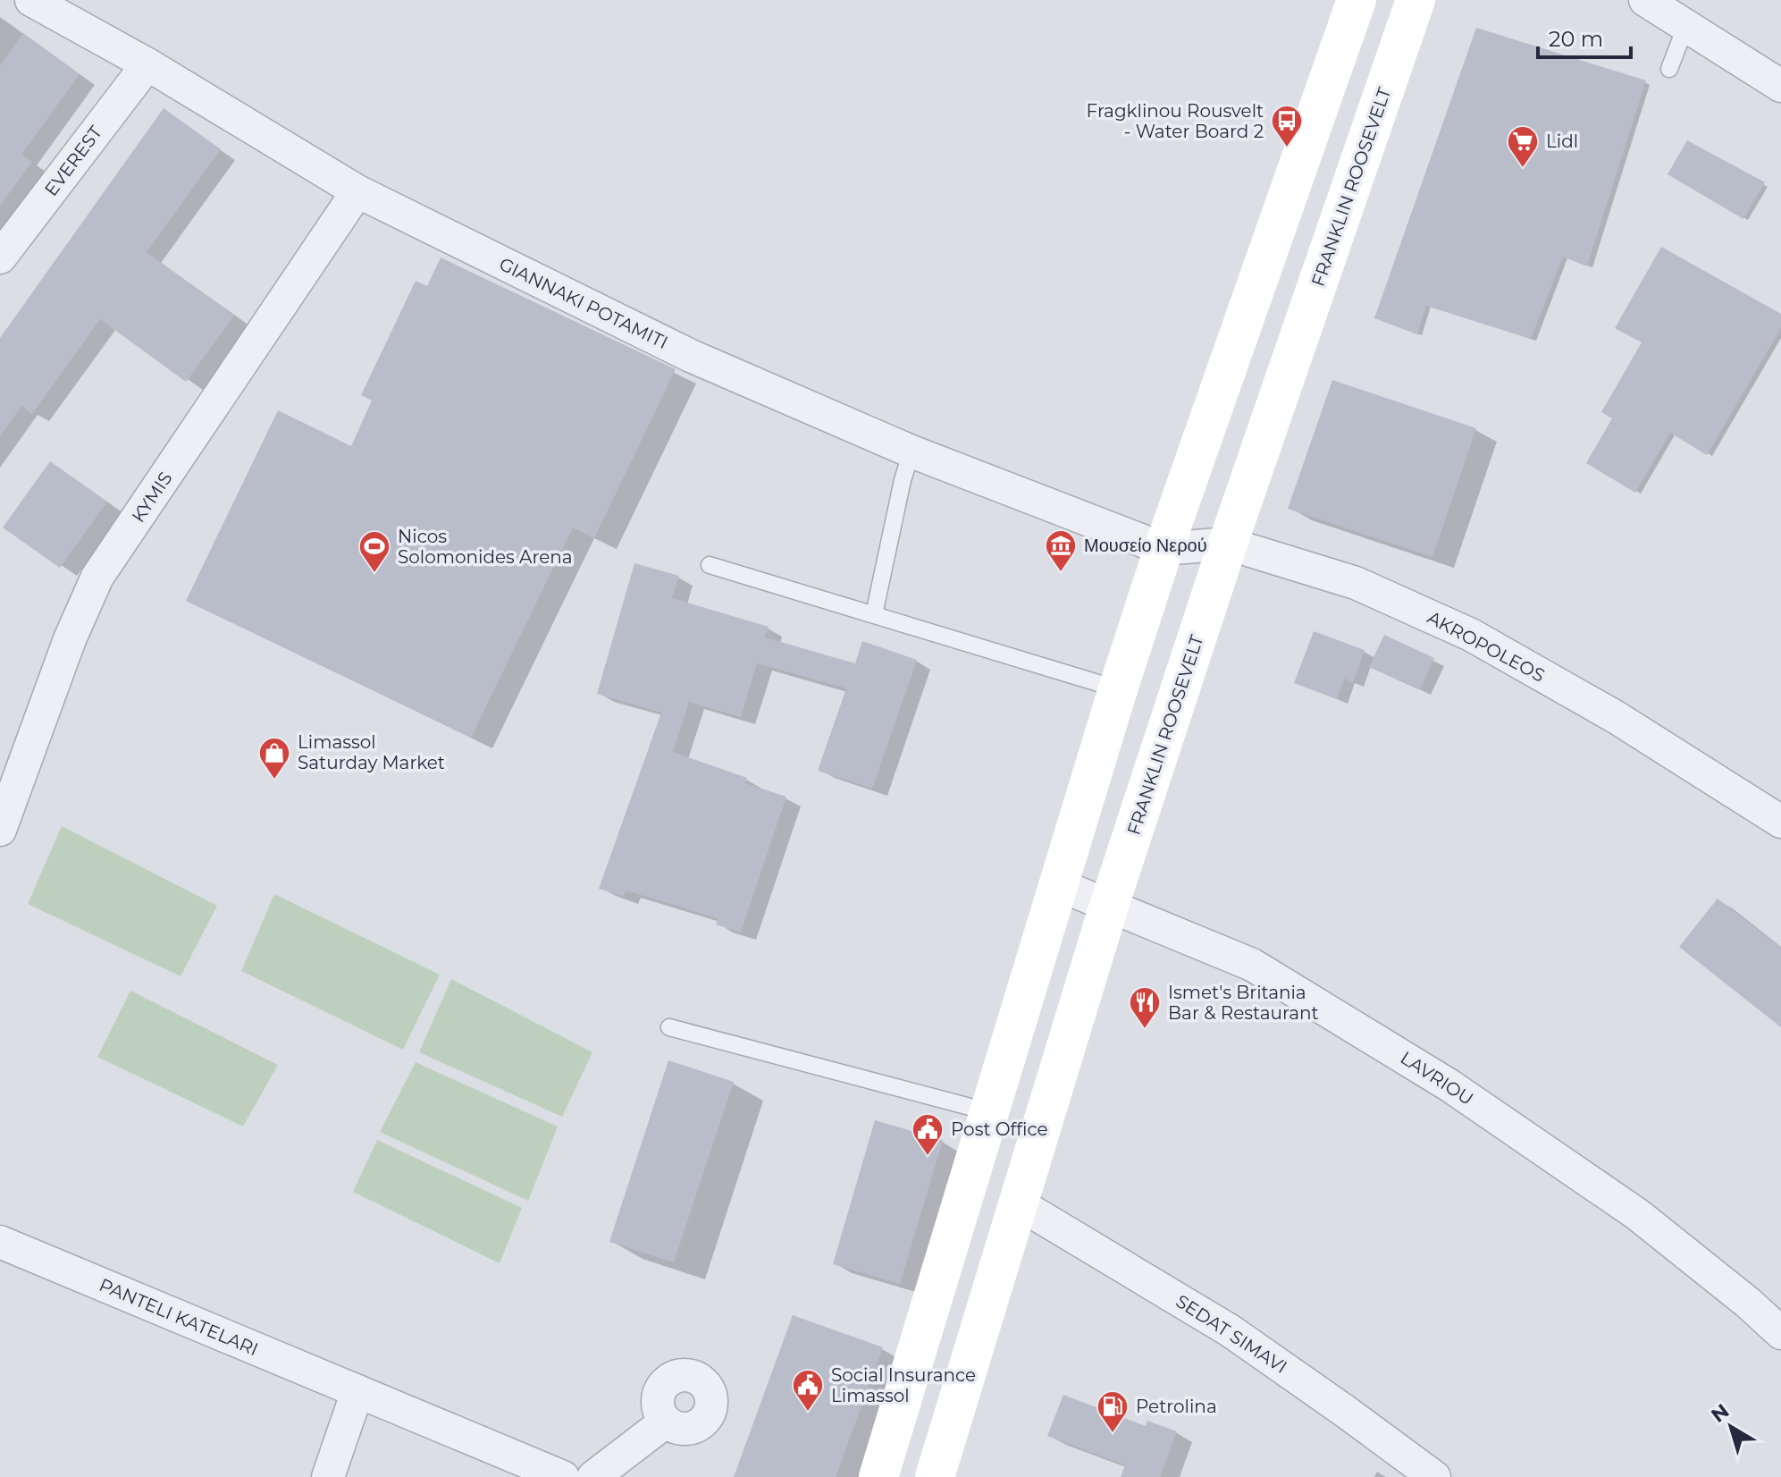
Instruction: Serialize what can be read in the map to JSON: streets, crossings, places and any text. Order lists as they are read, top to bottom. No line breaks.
{"streets":{"main road":["FRANKLIN ROOSEVELT"],"street":["EVEREST","GIANNAKI POTAMITI","KYMIS","AKROPOLEOS","LAVRIOU","PANTELI KATELARI","SEDAT SIMAVI"]},"crossings":[["EVEREST","GIANNAKI POTAMITI"],["FRANKLIN ROOSEVELT","AKROPOLEOS"],["FRANKLIN ROOSEVELT","LAVRIOU"],["FRANKLIN ROOSEVELT","SEDAT SIMAVI"],["GIANNAKI POTAMITI","KYMIS"],["GIANNAKI POTAMITI","AKROPOLEOS"]],"places":{"bus stop":["Fragklinou Rousvelt - Water Board 2"],"supermarket":["Lidl"],"museum":["Μουσείο Νερού"],"sports":["Nicos Solomonides Arena"],"shop":["Limassol Saturday Market"],"restaurant":["Ismet's Britania Bar & Restaurant"],"public building":["Post Office","Social Insurance Limassol"],"fuel station":["Petrolina"]},"scale_bar":"20 m","north":"top left"}
